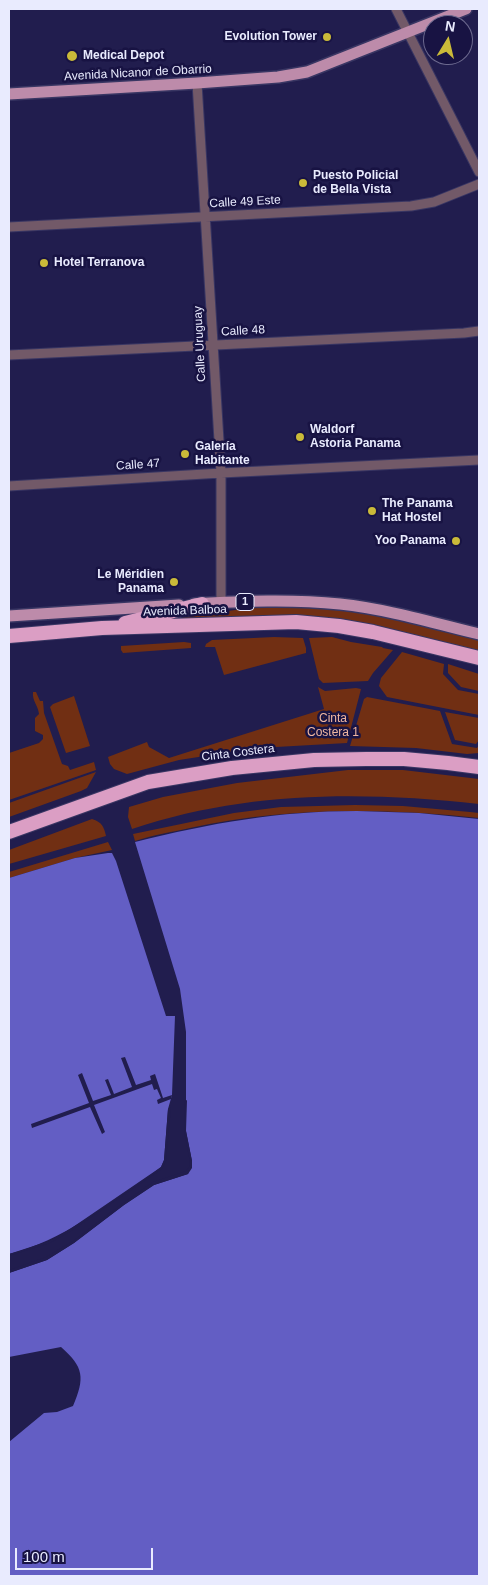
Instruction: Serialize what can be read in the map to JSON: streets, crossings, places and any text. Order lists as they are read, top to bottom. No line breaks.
{"streets":{"highway":["1","Avenida Balboa","Cinta Costera"],"main road":["Avenida Nicanor de Obarrio"],"street":["Calle 49 Este","Calle 48","Calle Uruguay","Calle 47"]},"crossings":[["Avenida Nicanor de Obarrio","Calle Uruguay"],["Calle 49 Este","Calle Uruguay"],["Calle 48","Calle Uruguay"],["Calle Uruguay","Calle 47"],["Calle Uruguay","Avenida Balboa"]],"parks":["Cinta Costera 1"],"places":["Evolution Tower","Medical Depot","Puesto Policial de Bella Vista","Hotel Terranova","Waldorf Astoria Panama","Galería Habitante","The Panama Hat Hostel","Yoo Panama","Le Méridien Panama"],"scale_bar":"100 m","north":"top"}
